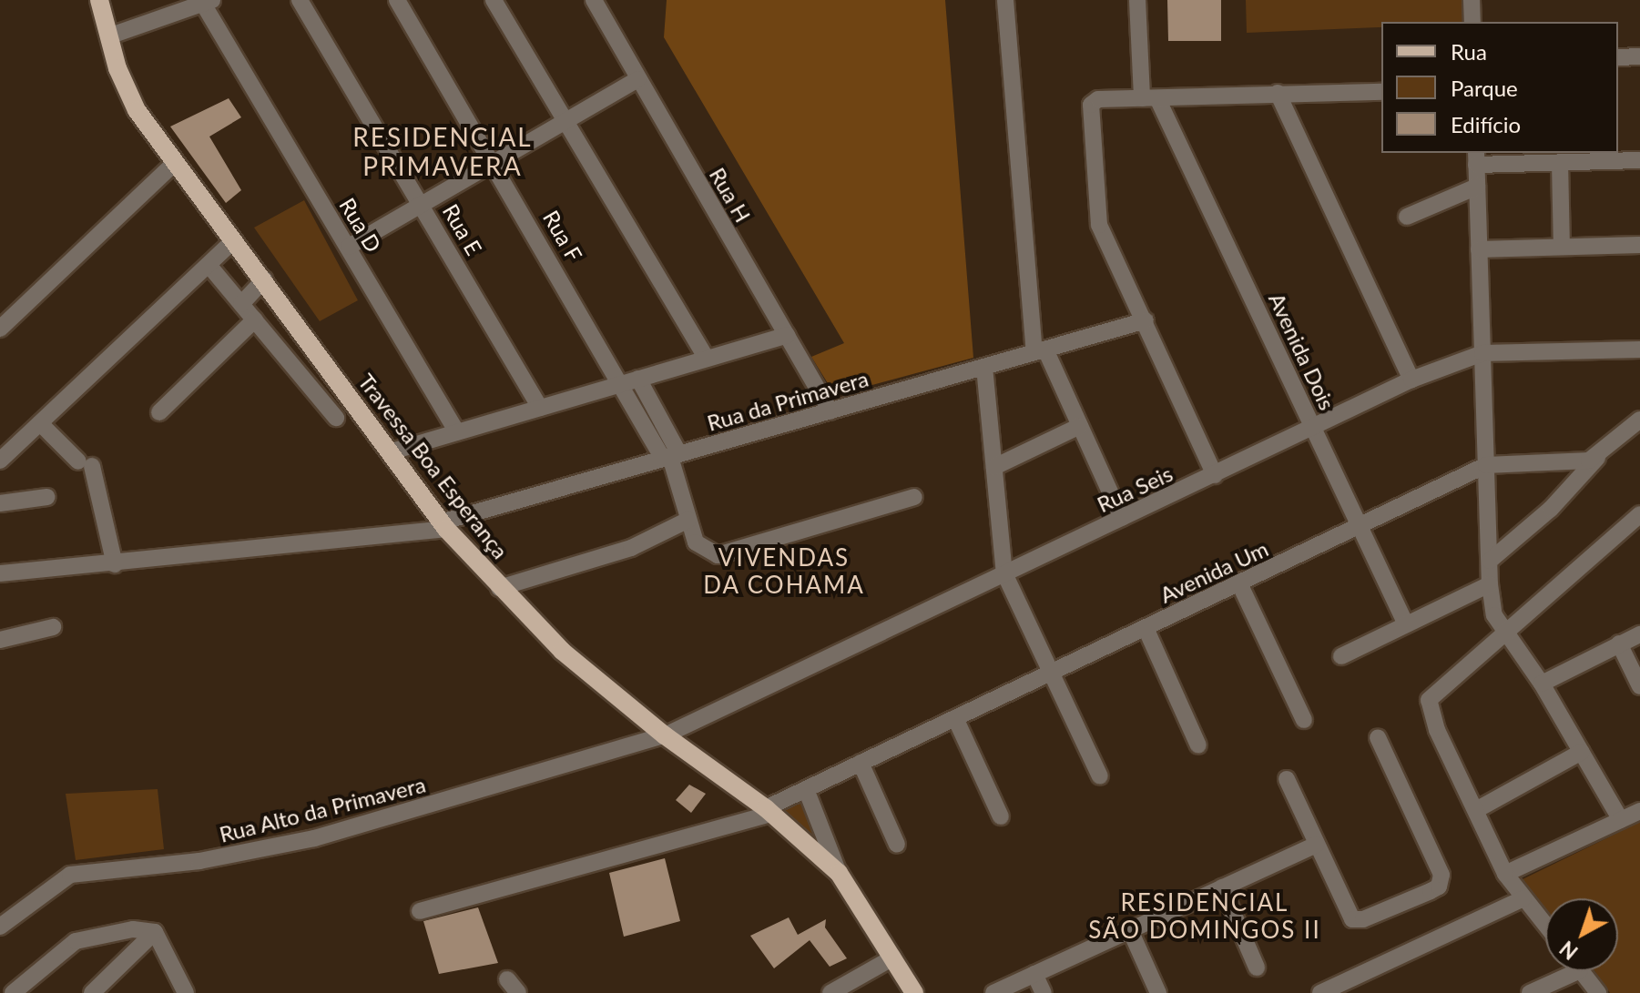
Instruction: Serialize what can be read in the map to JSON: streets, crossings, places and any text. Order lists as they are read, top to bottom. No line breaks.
{"streets":{"main road":["Travessa Boa Esperança"],"street":["Rua H","Rua D","Rua E","Rua F","Avenida Dois","Rua da Primavera","Rua Seis","Avenida Um","Rua Alto da Primavera"]},"crossings":[["Rua H","Rua da Primavera"],["Rua F","Rua da Primavera"],["Avenida Dois","Rua Seis"],["Avenida Dois","Avenida Um"],["Rua da Primavera","Travessa Boa Esperança"],["Travessa Boa Esperança","Rua Seis"],["Travessa Boa Esperança","Avenida Um"],["Travessa Boa Esperança","Rua Alto da Primavera"],["Rua Seis","Rua Alto da Primavera"]],"districts":["RESIDENCIAL PRIMAVERA","VIVENDAS DA COHAMA","RESIDENCIAL SÃO DOMINGOS II"],"legend":["Rua","Parque","Edifício"],"north":"bottom left"}
